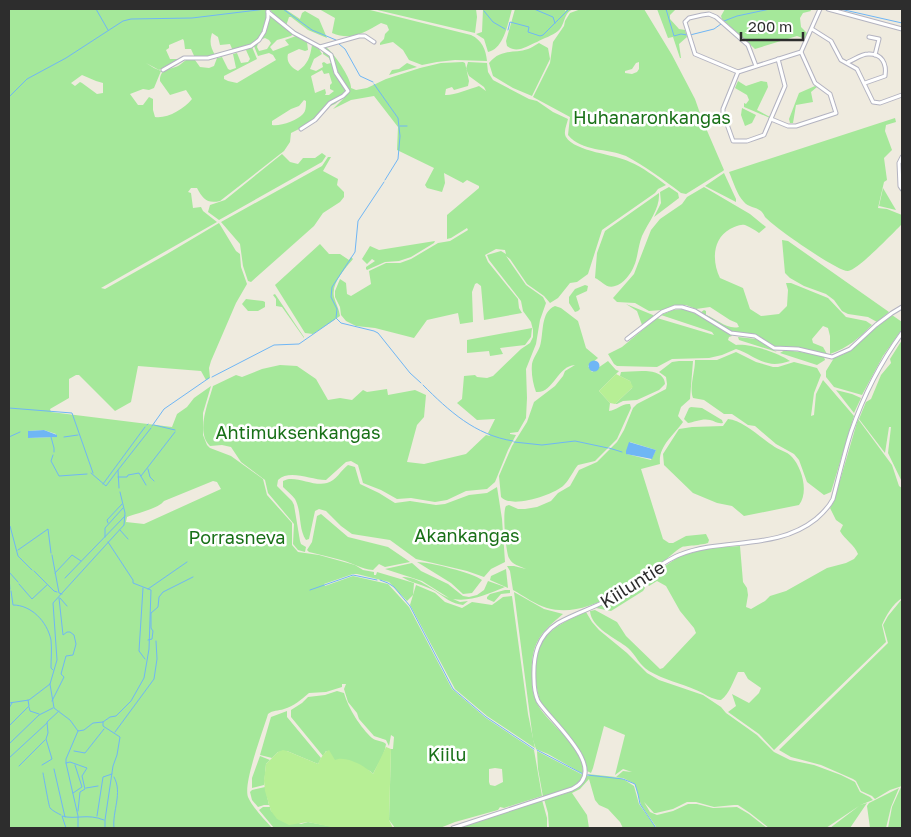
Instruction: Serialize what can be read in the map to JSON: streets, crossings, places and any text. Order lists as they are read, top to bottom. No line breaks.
{"streets":{"street":["Kiiluntie"]},"parks":["Huhanaronkangas","Ahtimuksenkangas","Akankangas","Porrasneva","Kiilu"],"scale_bar":"200 m"}
